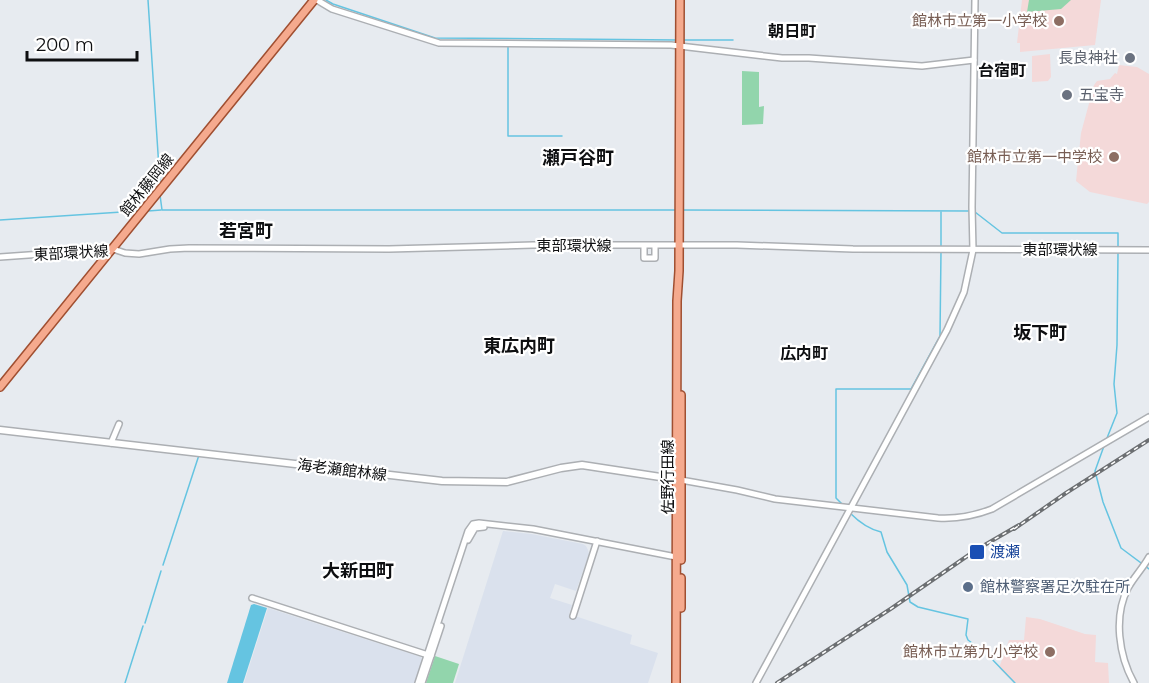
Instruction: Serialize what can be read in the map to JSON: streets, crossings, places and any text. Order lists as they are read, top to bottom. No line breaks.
{"streets":{"main road":["館林藤岡線","海老瀬館林線","佐野行田線"],"street":["東部環状線"]},"crossings":[["館林藤岡線","東部環状線"],["東部環状線","佐野行田線"],["海老瀬館林線","佐野行田線"]],"districts":["朝日町","台宿町","瀬戸谷町","若宮町","坂下町","東広内町","広内町","大新田町"],"places":{"other":["館林市立第一小学校","長良神社","五宝寺","館林市立第一中学校","館林警察署足次駐在所","館林市立第九小学校"],"transit":["渡瀬"]},"scale_bar":"200 m"}
